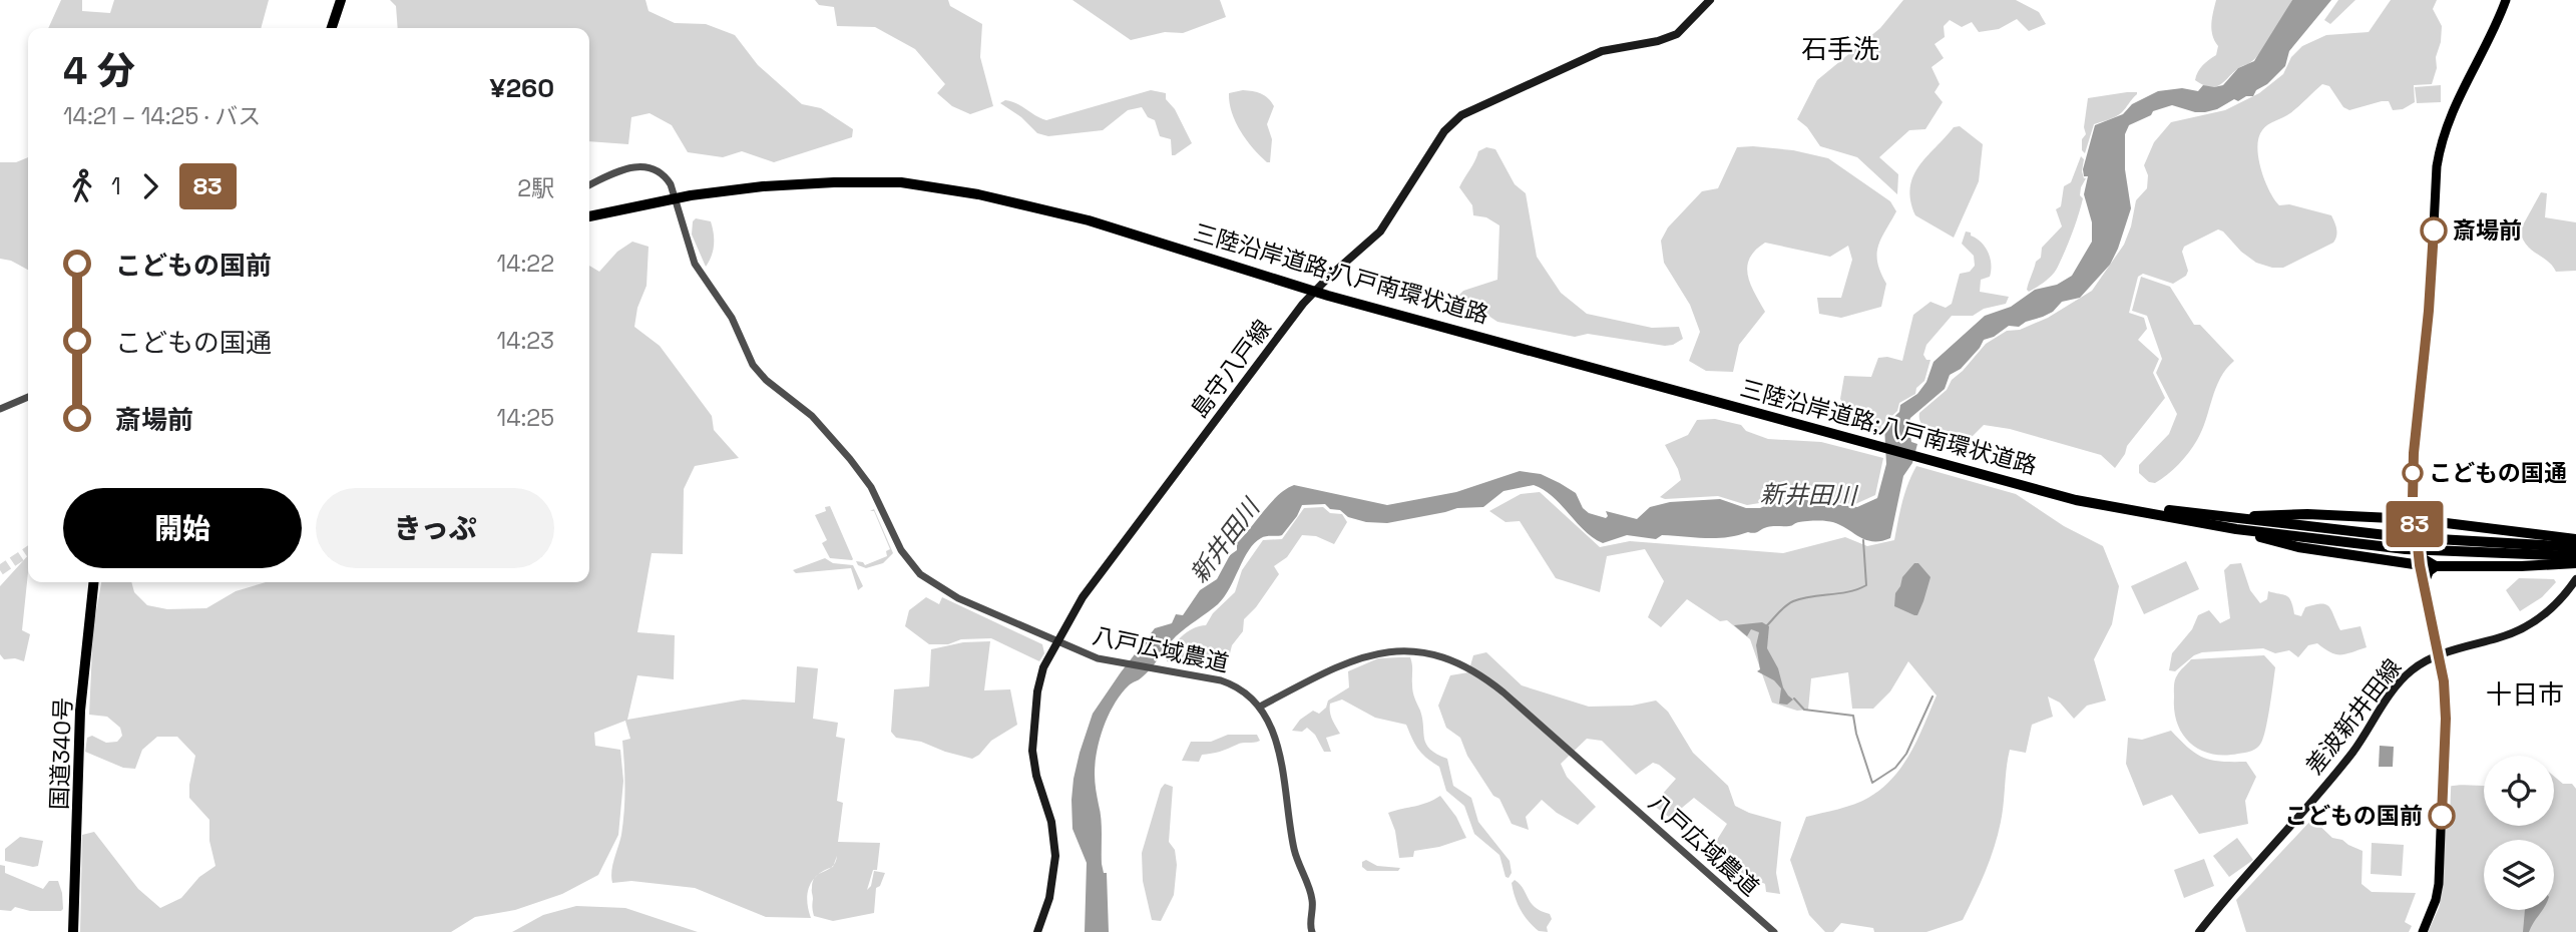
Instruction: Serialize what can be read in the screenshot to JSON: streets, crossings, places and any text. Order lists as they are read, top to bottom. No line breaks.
{"streets":{"highway":["三陸沿岸道路;八戸南環状道路","国道340号"],"main road":["島守八戸線","差波新井田線"],"street":["八戸広域農道"]},"crossings":[["島守八戸線","八戸広域農道"]],"districts":["石手洗","十日市"],"water":["新井田川"],"places":["斎場前","こどもの国通","こどもの国前"],"lines":["bus line 83"],"page":{"on_map":"83","heading":["4 分","14:21 – 14:25 · バス","¥260"],"legs":["1","83","2駅"],"list":[{"name":"こどもの国前","value":"14:22"},{"name":"こどもの国通","value":"14:23"},{"name":"斎場前","value":"14:25"}],"buttons":["開始","きっぷ"]}}
